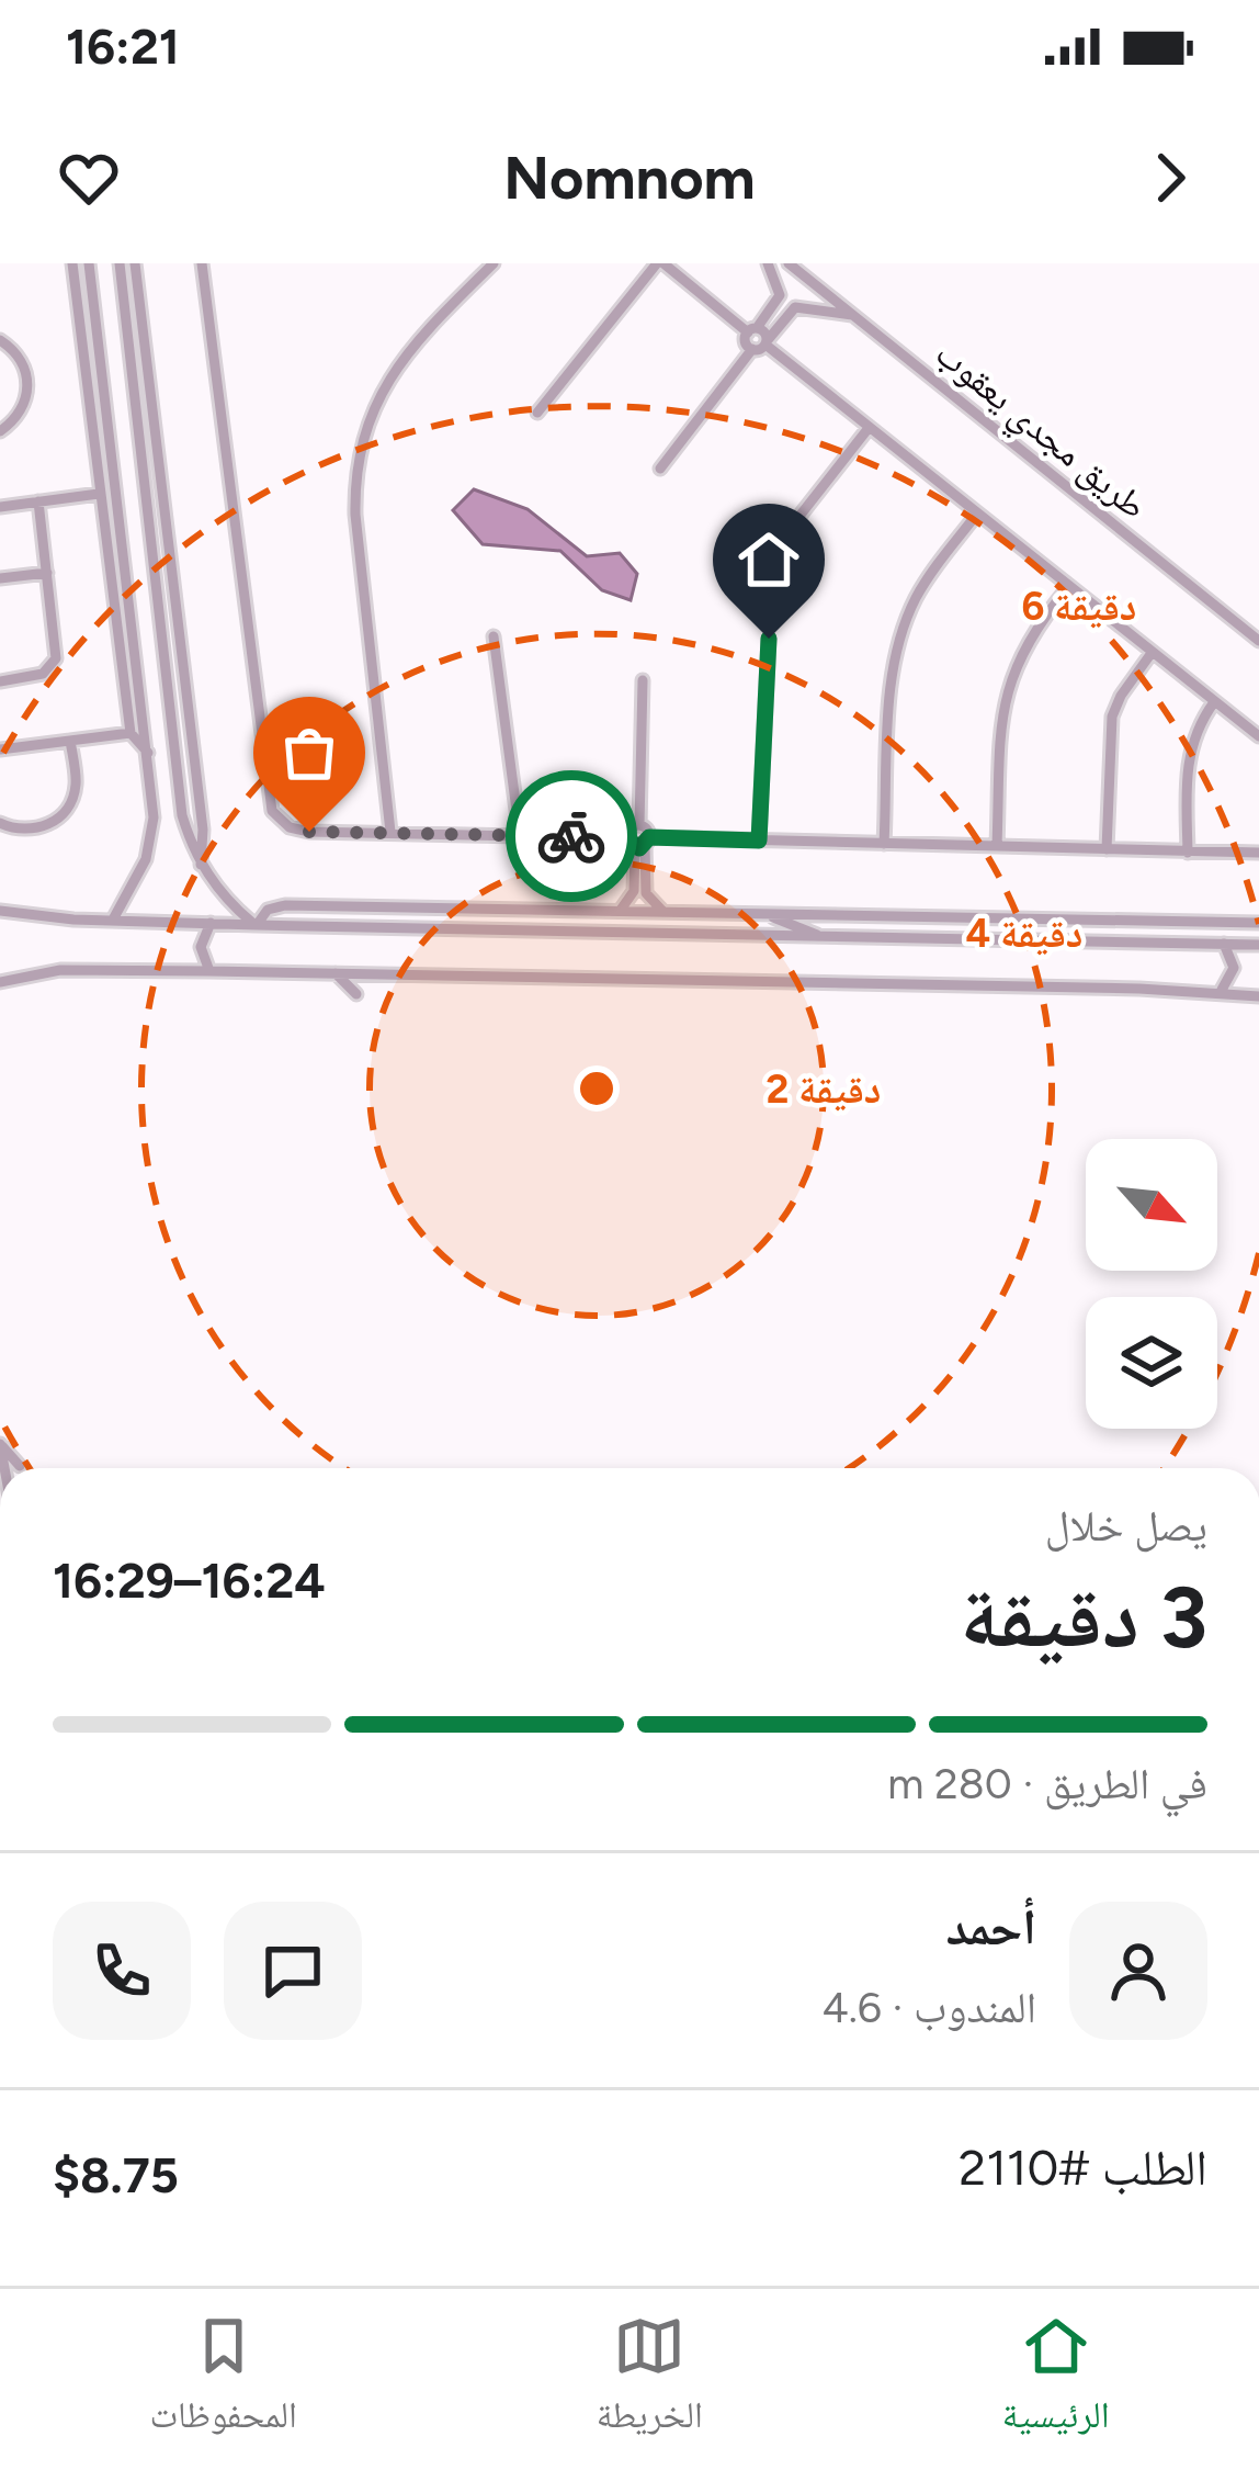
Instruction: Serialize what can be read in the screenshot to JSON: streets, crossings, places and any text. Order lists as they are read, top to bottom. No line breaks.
{"streets":{"street":["طريق مجدي يعقوب"]},"north":"bottom right","page":{"status":"16:21","header":"Nomnom","heading":["3 دقيقة","يصل خلال","16:24–16:29"],"panel":["أحمد","المندوب · 4.6","الطلب #2110","$8.75"],"bar":"في الطريق · 280 m","tabs":["الرئيسية","الخريطة","المحفوظات"]},"rings":["6 دقيقة","4 دقيقة","2 دقيقة"]}
